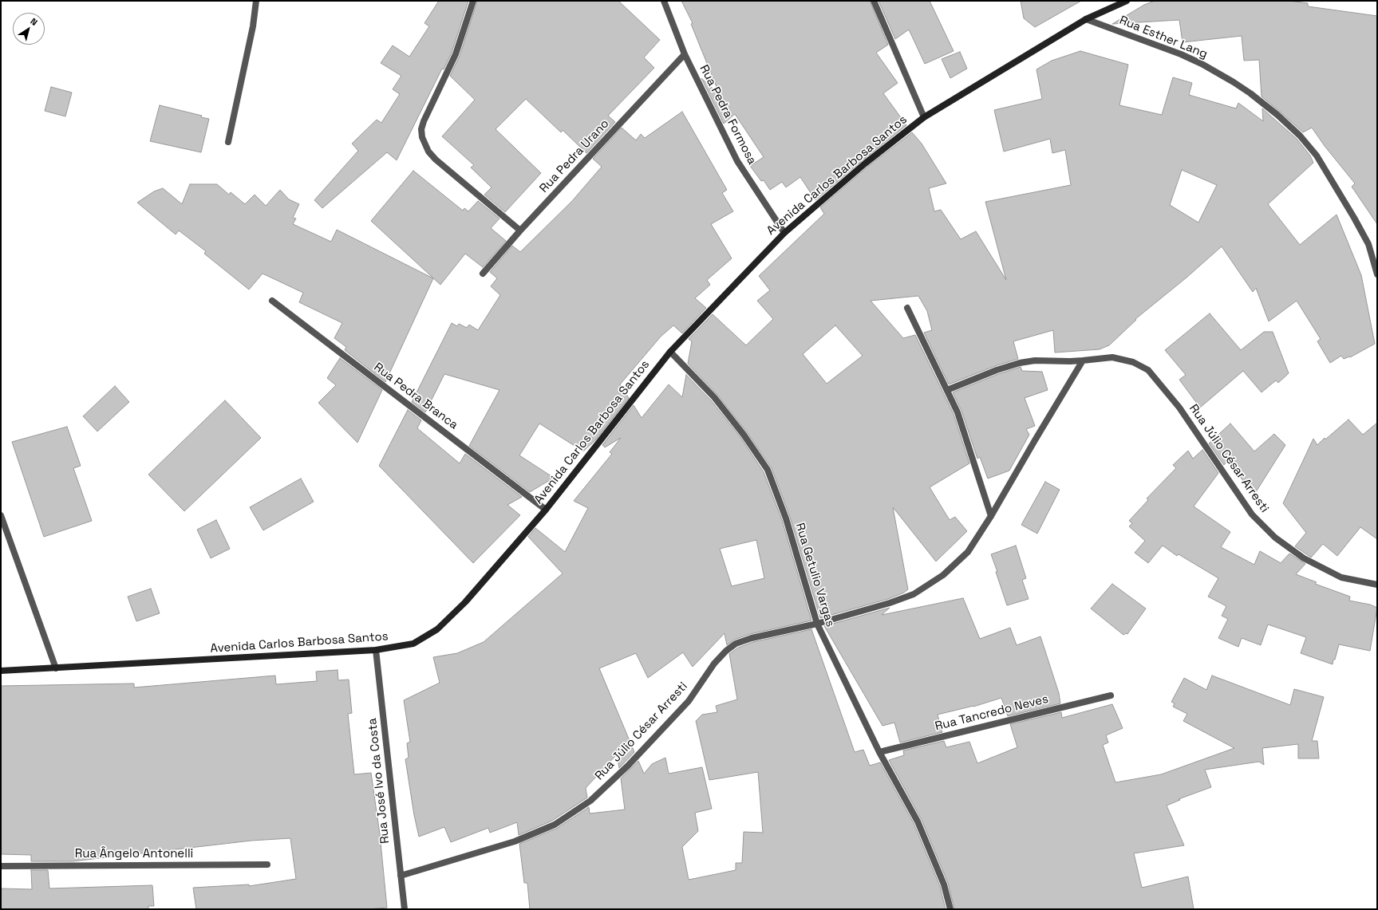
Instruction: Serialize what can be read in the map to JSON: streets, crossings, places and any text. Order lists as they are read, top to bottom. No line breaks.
{"streets":{"main road":["Avenida Carlos Barbosa Santos"],"street":["Rua Esther Lang","Rua Pedra Formosa","Rua Pedra Urano","Rua Pedra Branca","Rua Júlio César Arresti","Rua Getulio Vargas","Rua Tancredo Neves","Rua José Ivo da Costa","Rua Ângelo Antonelli"]},"crossings":[["Rua Esther Lang","Avenida Carlos Barbosa Santos"],["Rua Pedra Formosa","Rua Pedra Urano"],["Rua Pedra Formosa","Avenida Carlos Barbosa Santos"],["Avenida Carlos Barbosa Santos","Rua Pedra Branca"],["Avenida Carlos Barbosa Santos","Rua Getulio Vargas"],["Avenida Carlos Barbosa Santos","Rua José Ivo da Costa"],["Rua Júlio César Arresti","Rua Getulio Vargas"],["Rua Júlio César Arresti","Rua José Ivo da Costa"],["Rua Getulio Vargas","Rua Tancredo Neves"]],"north":"top right"}
